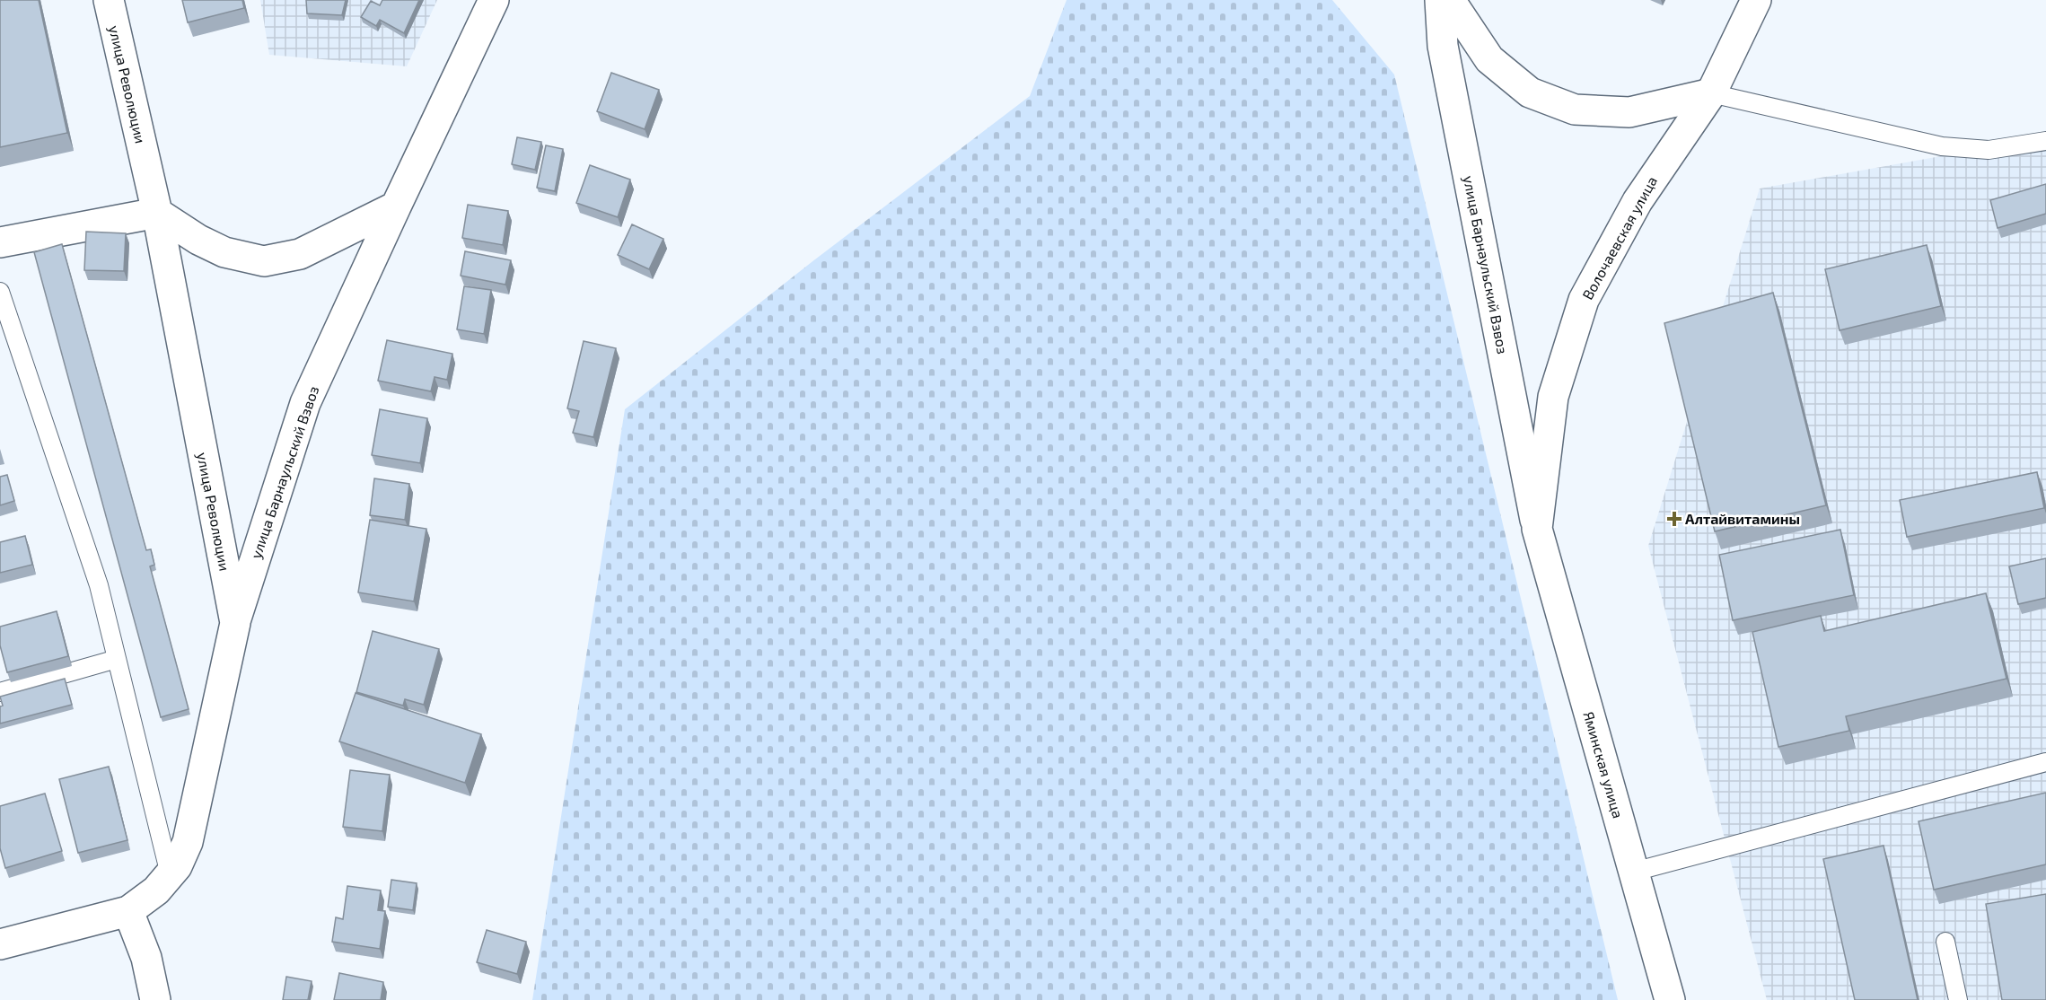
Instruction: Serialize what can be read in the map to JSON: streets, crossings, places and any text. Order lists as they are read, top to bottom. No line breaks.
{"streets":{"main road":["улица Революции","Волочаевская улица","улица Барнаульский Взвоз","Яминская улица"]},"crossings":[["улица Революции","улица Барнаульский Взвоз"],["Волочаевская улица","улица Барнаульский Взвоз"],["Волочаевская улица","Яминская улица"],["улица Барнаульский Взвоз","Яминская улица"]],"places":{"health":["Алтайвитамины"]}}
